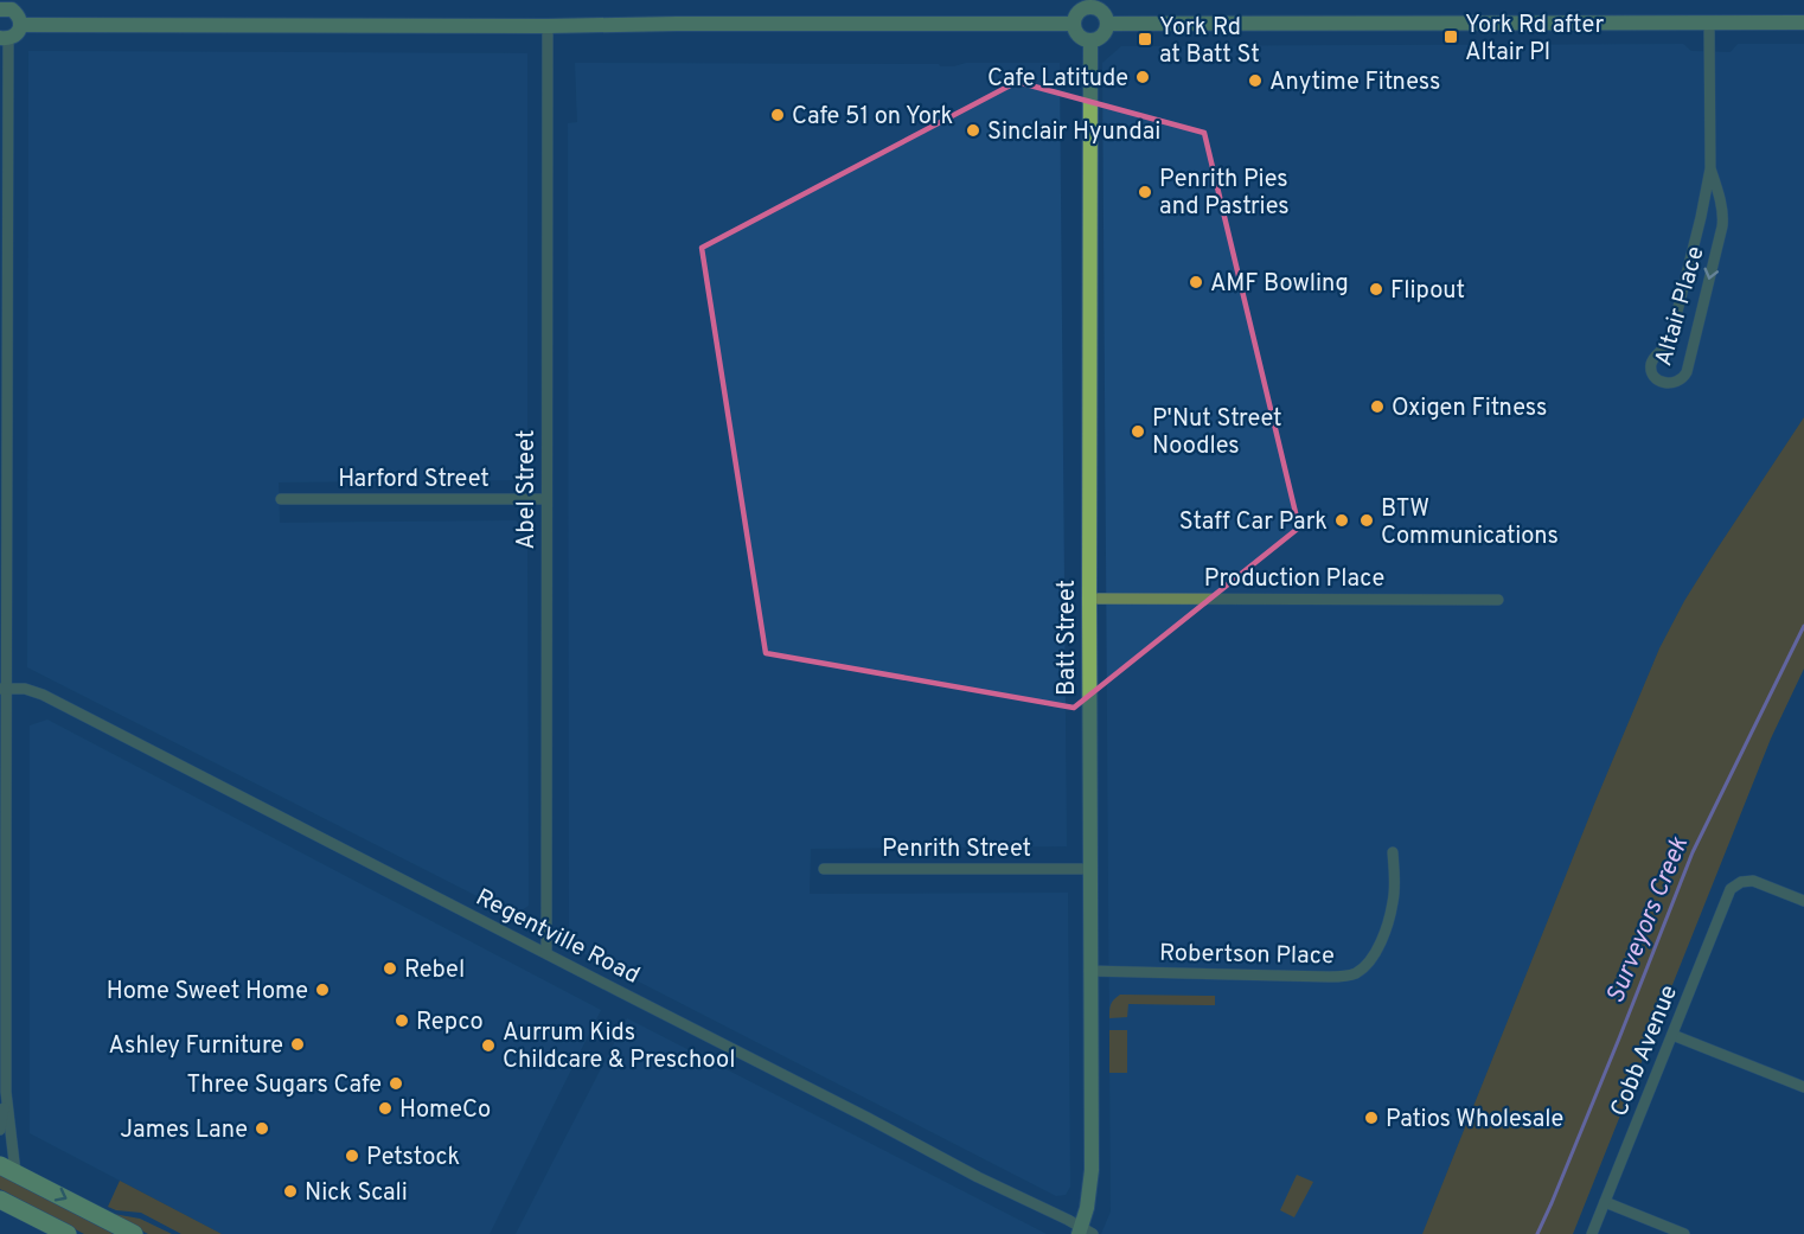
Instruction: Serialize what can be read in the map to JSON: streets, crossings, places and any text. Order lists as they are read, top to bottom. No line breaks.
{"streets":{"street":["Altair Place","Harford Street","Abel Street","Production Place","Batt Street","Penrith Street","Regentville Road","Robertson Place","Cobb Avenue"]},"crossings":[["Harford Street","Abel Street"],["Abel Street","Regentville Road"],["Production Place","Batt Street"],["Batt Street","Penrith Street"],["Batt Street","Regentville Road"],["Batt Street","Robertson Place"]],"water":["Surveyors Creek"],"places":{"transit":["York Rd after Altair Pl","York Rd at Batt St"],"other":["Cafe Latitude","Anytime Fitness","Cafe 51 on York","Sinclair Hyundai","Penrith Pies and Pastries","AMF Bowling","Flipout","Oxigen Fitness","P'Nut Street Noodles","Staff Car Park","BTW Communications","Rebel","Home Sweet Home","Repco","Ashley Furniture","Aurrum Kids Childcare & Preschool","Three Sugars Cafe","HomeCo","Patios Wholesale","James Lane","Petstock","Nick Scali"]}}
